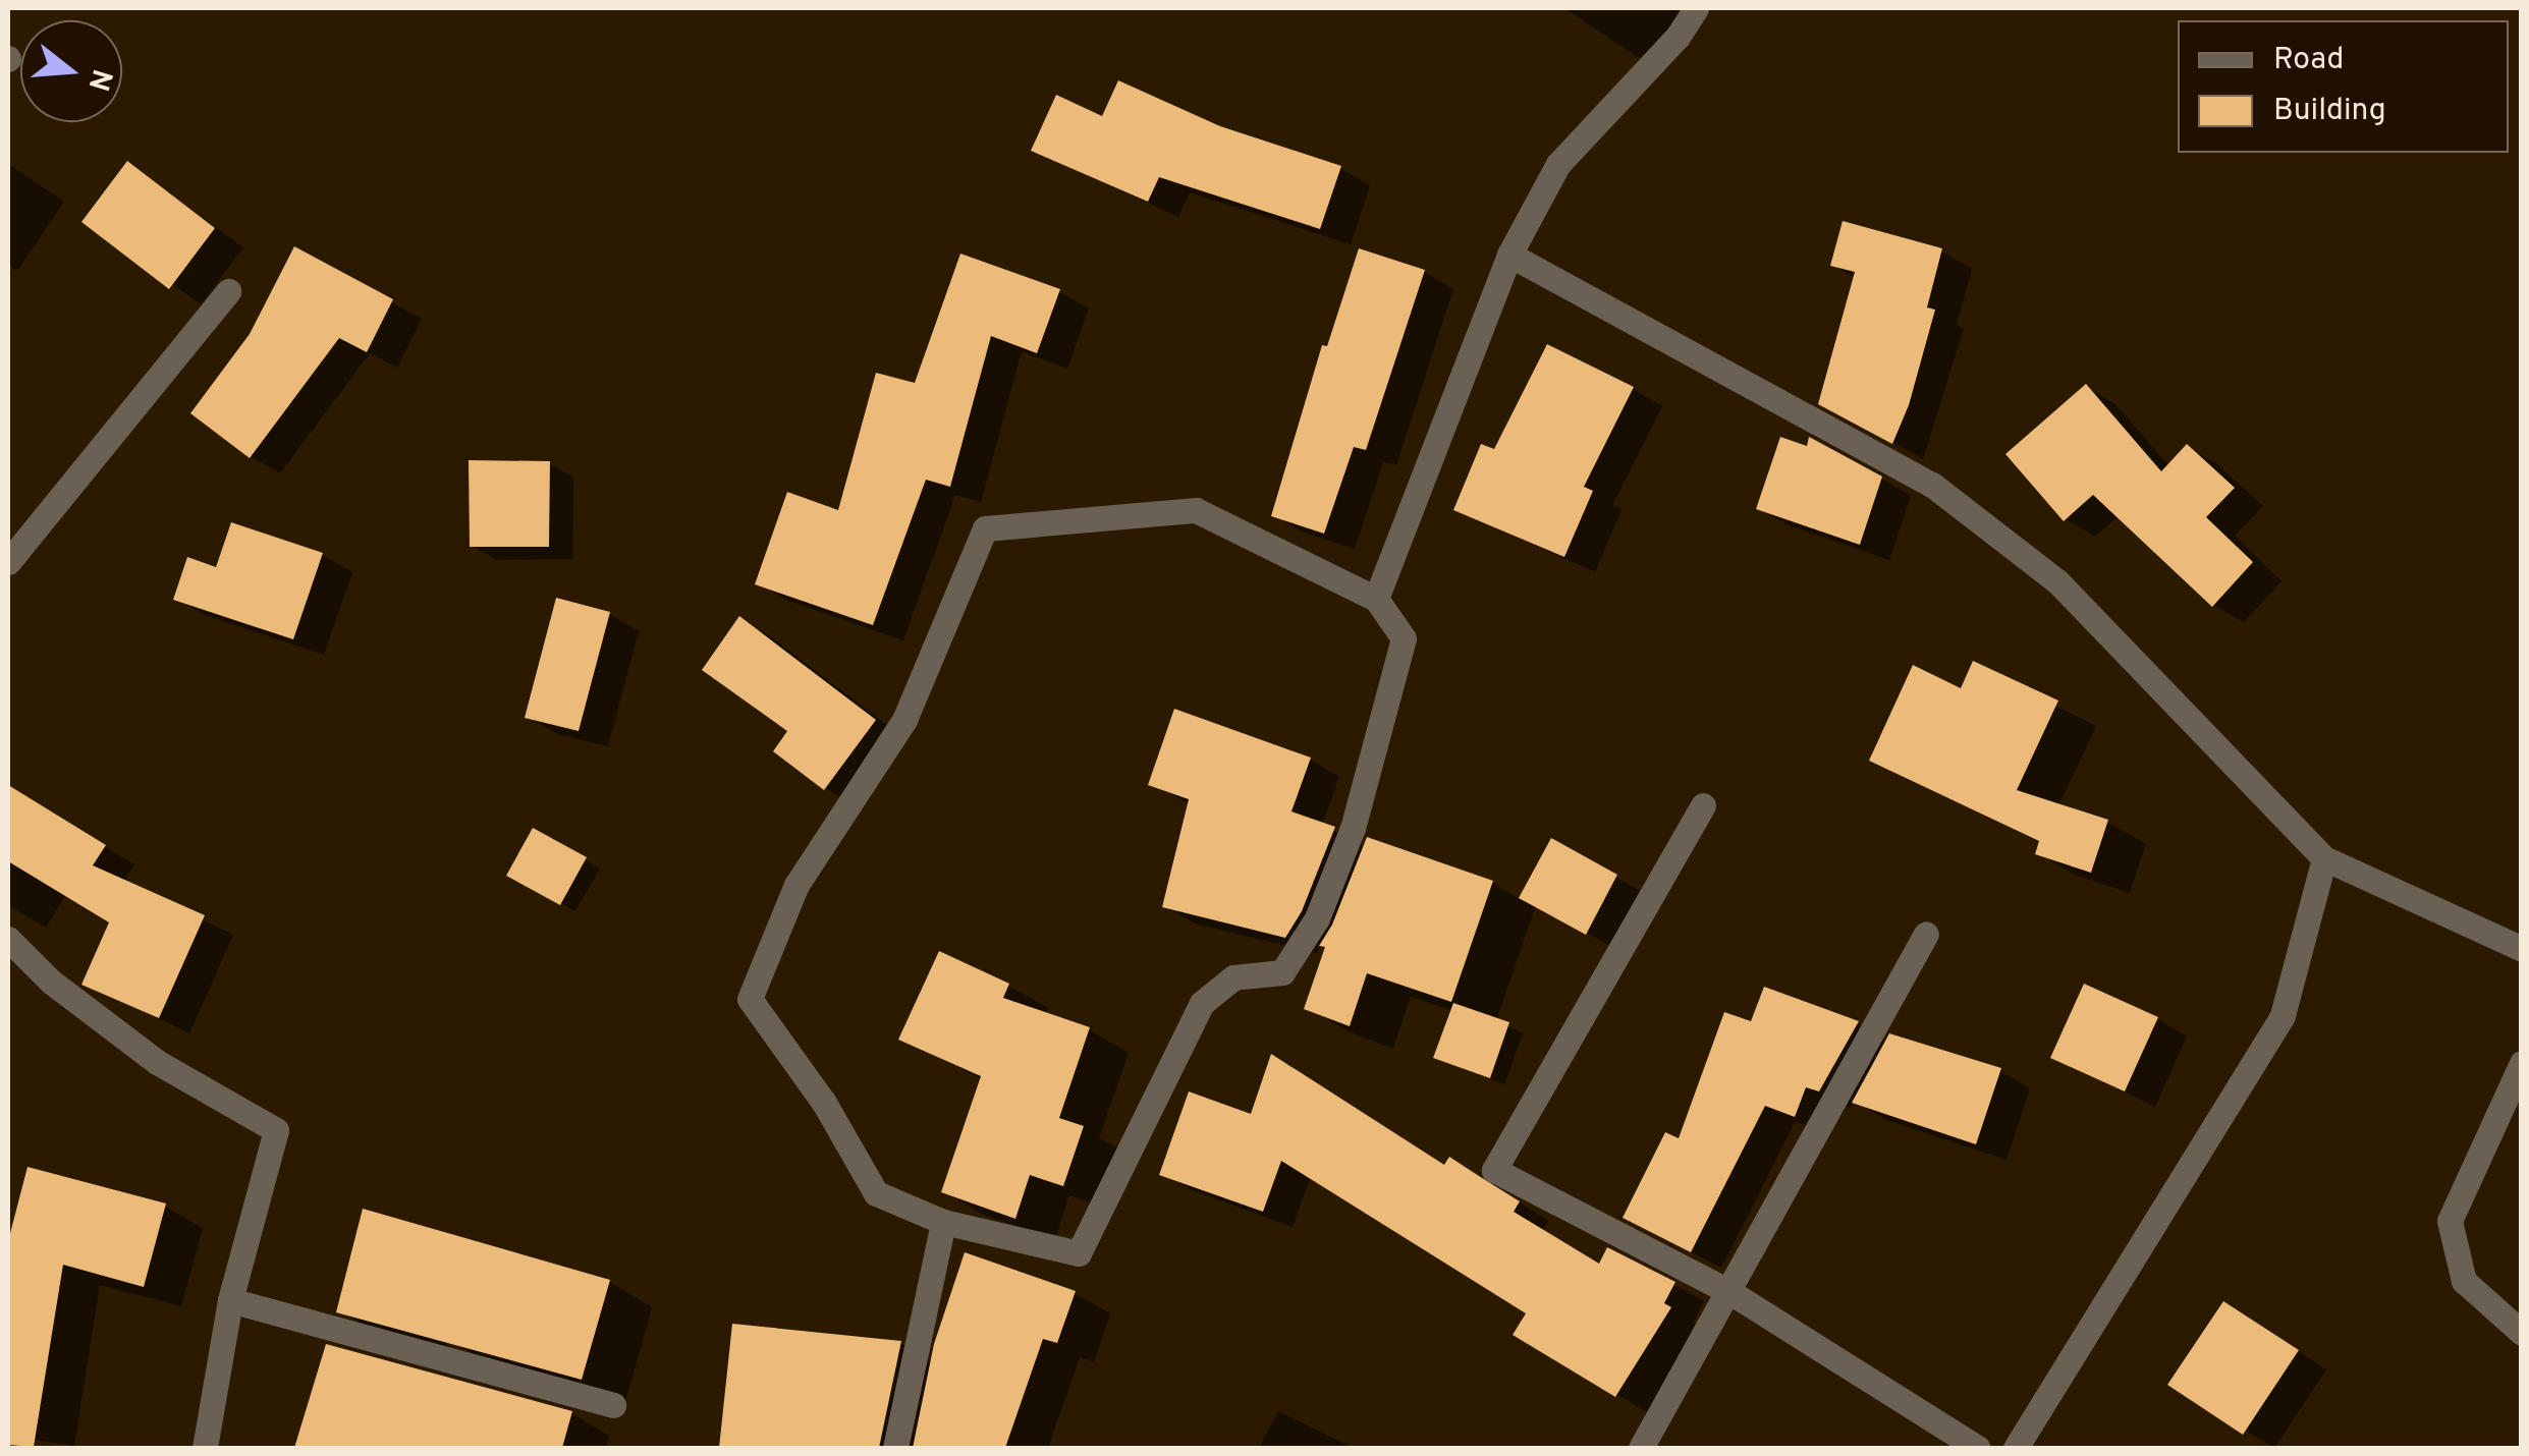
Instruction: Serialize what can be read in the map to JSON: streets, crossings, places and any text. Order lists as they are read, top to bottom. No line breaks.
{"legend":["Road","Building"],"north":"right"}
